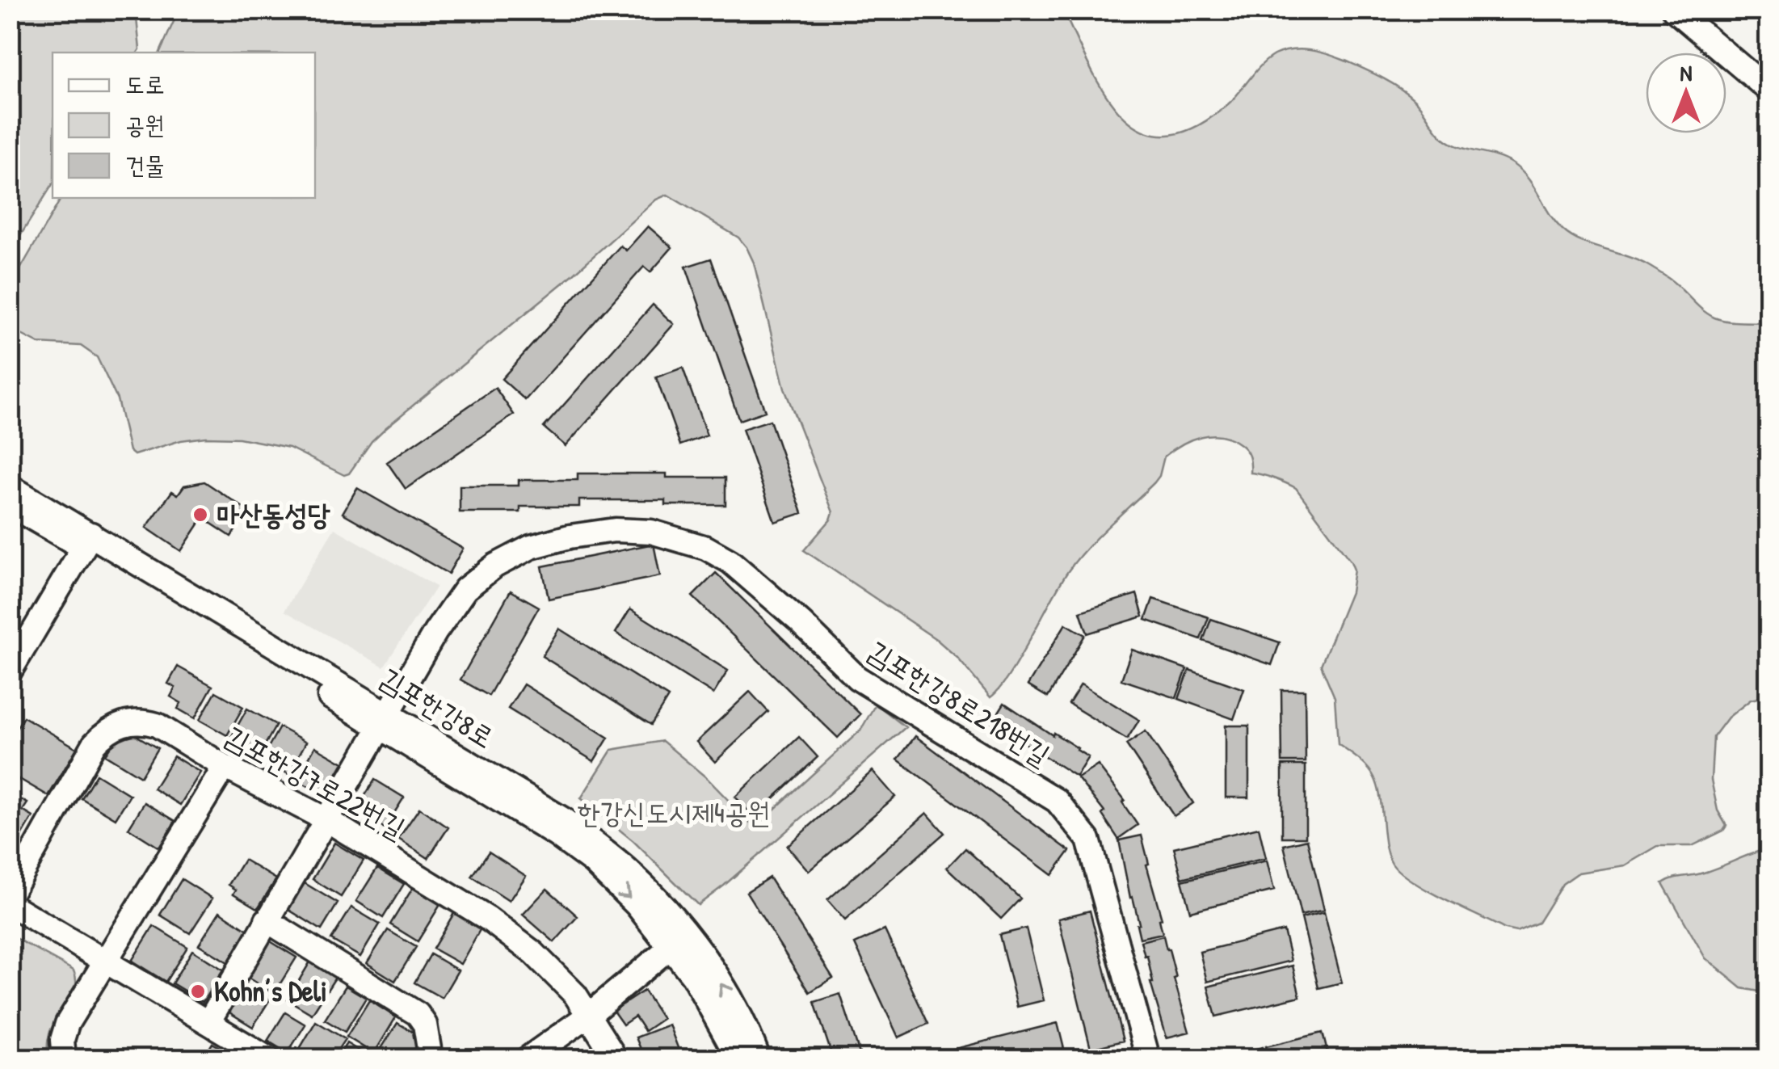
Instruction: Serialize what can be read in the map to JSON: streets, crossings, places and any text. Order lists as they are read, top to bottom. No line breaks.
{"streets":{"street":["김포한강8로218번길","김포한강8로","김포한강7로22번길"]},"crossings":[["김포한강8로218번길","김포한강8로"],["김포한강8로218번길","김포한강7로22번길"]],"parks":["한강신도시제4공원"],"places":["마산동성당","Kohn’s Deli"],"legend":["도로","공원","건물"],"north":"top"}
